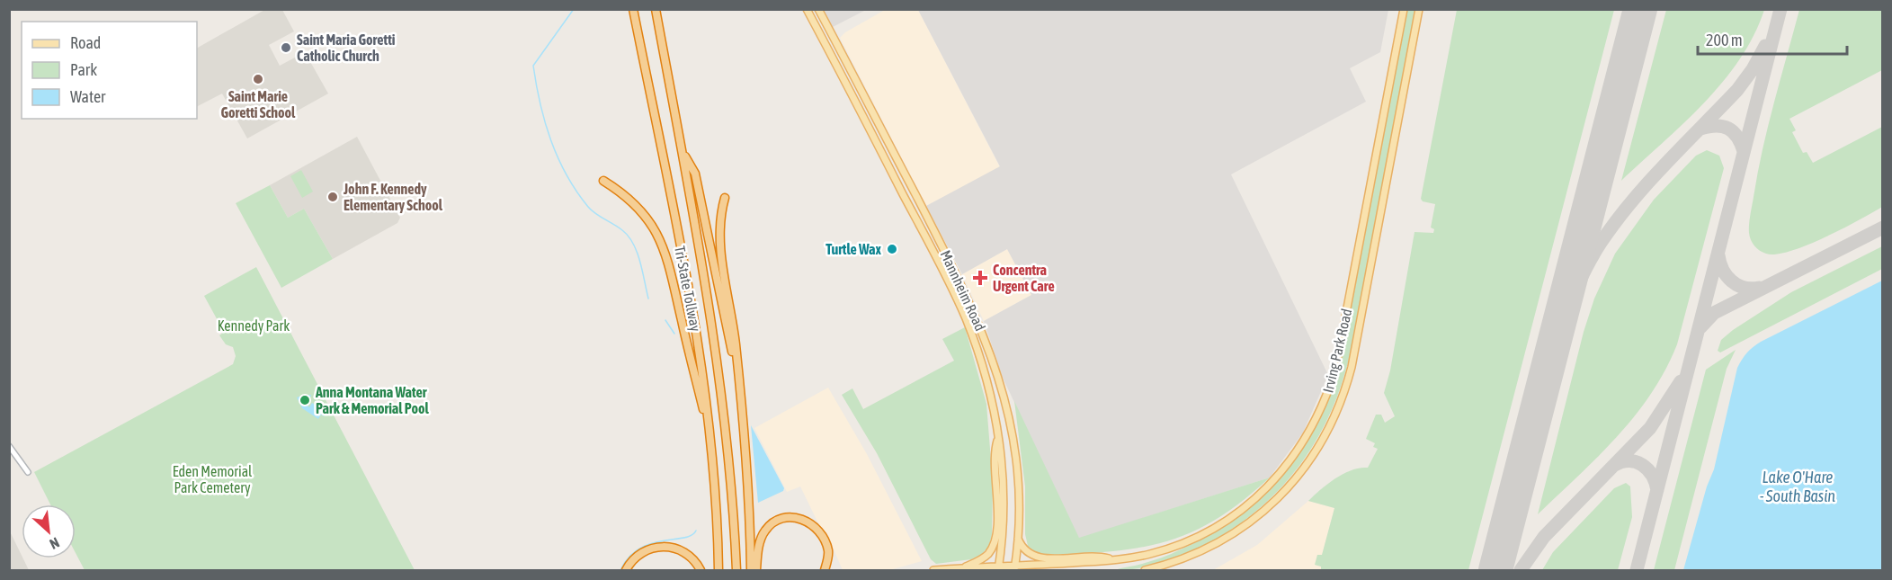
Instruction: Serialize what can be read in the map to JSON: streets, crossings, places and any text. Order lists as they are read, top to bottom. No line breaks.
{"streets":{"highway":["Tri-State Tollway"],"main road":["Mannheim Road","Irving Park Road"]},"crossings":[["Mannheim Road","Irving Park Road"]],"water":["Lake O'Hare - South Basin"],"parks":["Kennedy Park","Eden Memorial Park Cemetery"],"places":{"other":["Saint Maria Goretti Catholic Church","Saint Marie Goretti School","John F. Kennedy Elementary School","Turtle Wax","Anna Montana Water Park & Memorial Pool"],"health":["Concentra Urgent Care"]},"legend":["Road","Park","Water"],"scale_bar":"200 m","north":"bottom right"}
